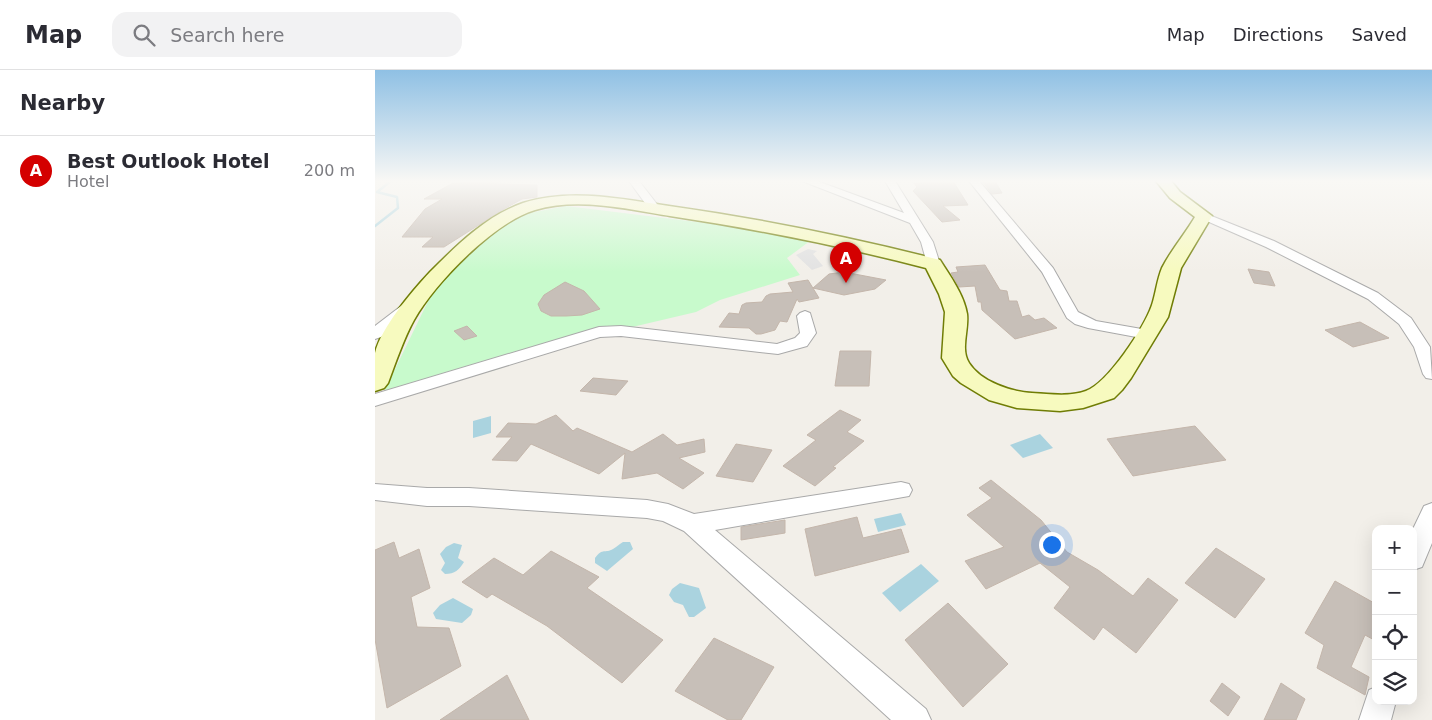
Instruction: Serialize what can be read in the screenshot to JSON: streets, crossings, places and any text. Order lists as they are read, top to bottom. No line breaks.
{"page":{"header":"Map","search":"Search here","nav":["Map","Directions","Saved"],"heading":"Nearby","list":[{"mark":"A","name":"Best Outlook Hotel","note":"Hotel","value":"200 m"}],"pins":"A","map_buttons":["+","−"]}}
